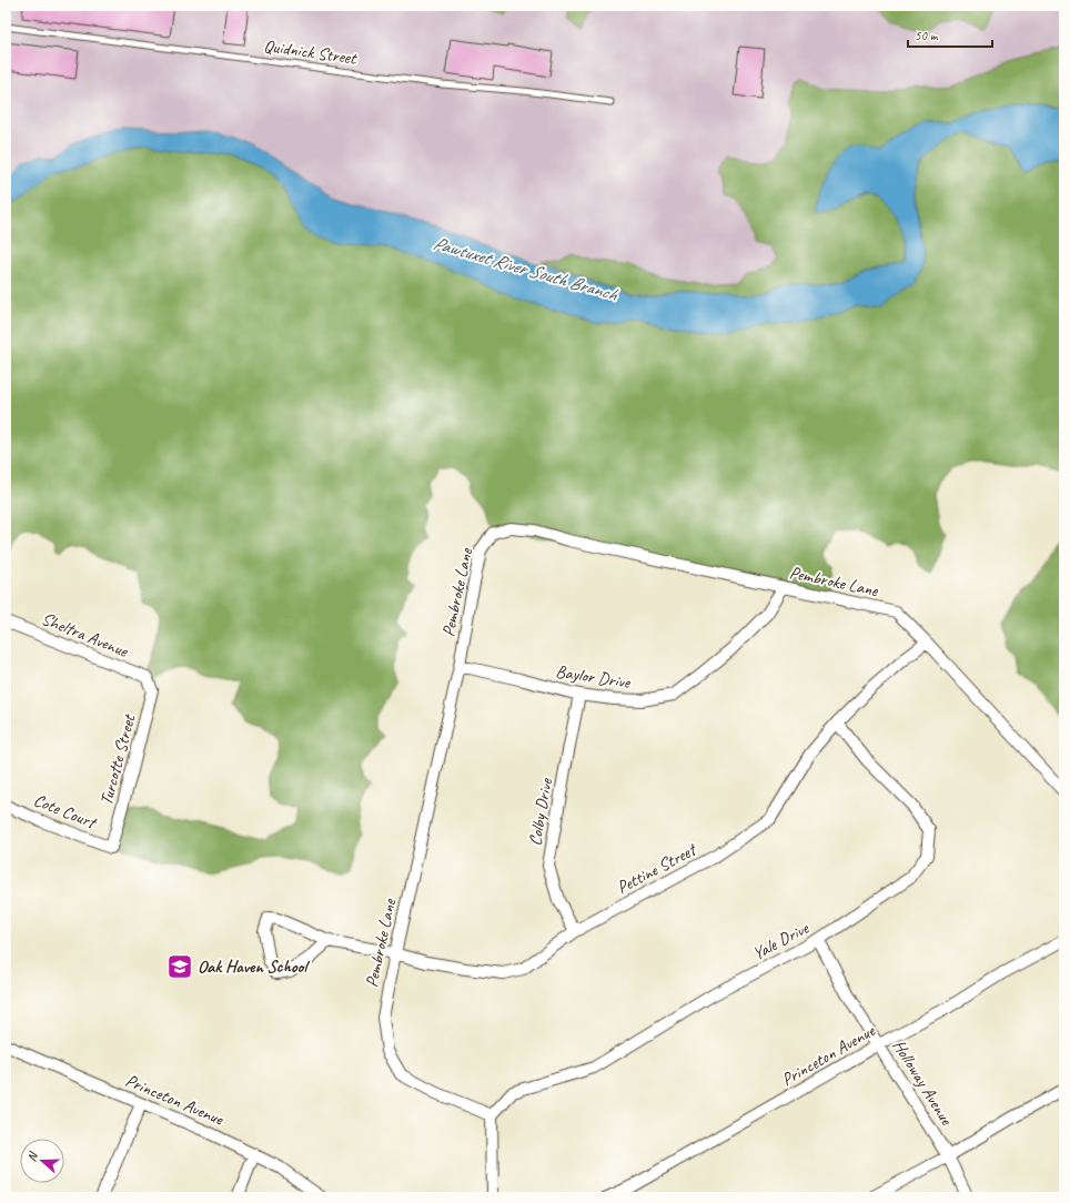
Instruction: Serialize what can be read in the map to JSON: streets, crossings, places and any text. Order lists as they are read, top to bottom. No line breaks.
{"streets":{"street":["Pembroke Lane","Sheltra Avenue","Baylor Drive","Turcotte Street","Cote Court","Colby Drive","Pettine Street","Yale Drive","Princeton Avenue","Holloway Avenue"],"lane":["Quidnick Street"]},"crossings":[["Pembroke Lane","Baylor Drive"],["Pembroke Lane","Pettine Street"],["Pembroke Lane","Yale Drive"],["Sheltra Avenue","Turcotte Street"],["Baylor Drive","Colby Drive"],["Turcotte Street","Cote Court"],["Colby Drive","Pettine Street"],["Pettine Street","Yale Drive"],["Yale Drive","Holloway Avenue"],["Princeton Avenue","Holloway Avenue"]],"water":["Pawtuxet River South Branch"],"places":{"school or university":["Oak Haven School"]},"scale_bar":"50 m","north":"left"}
